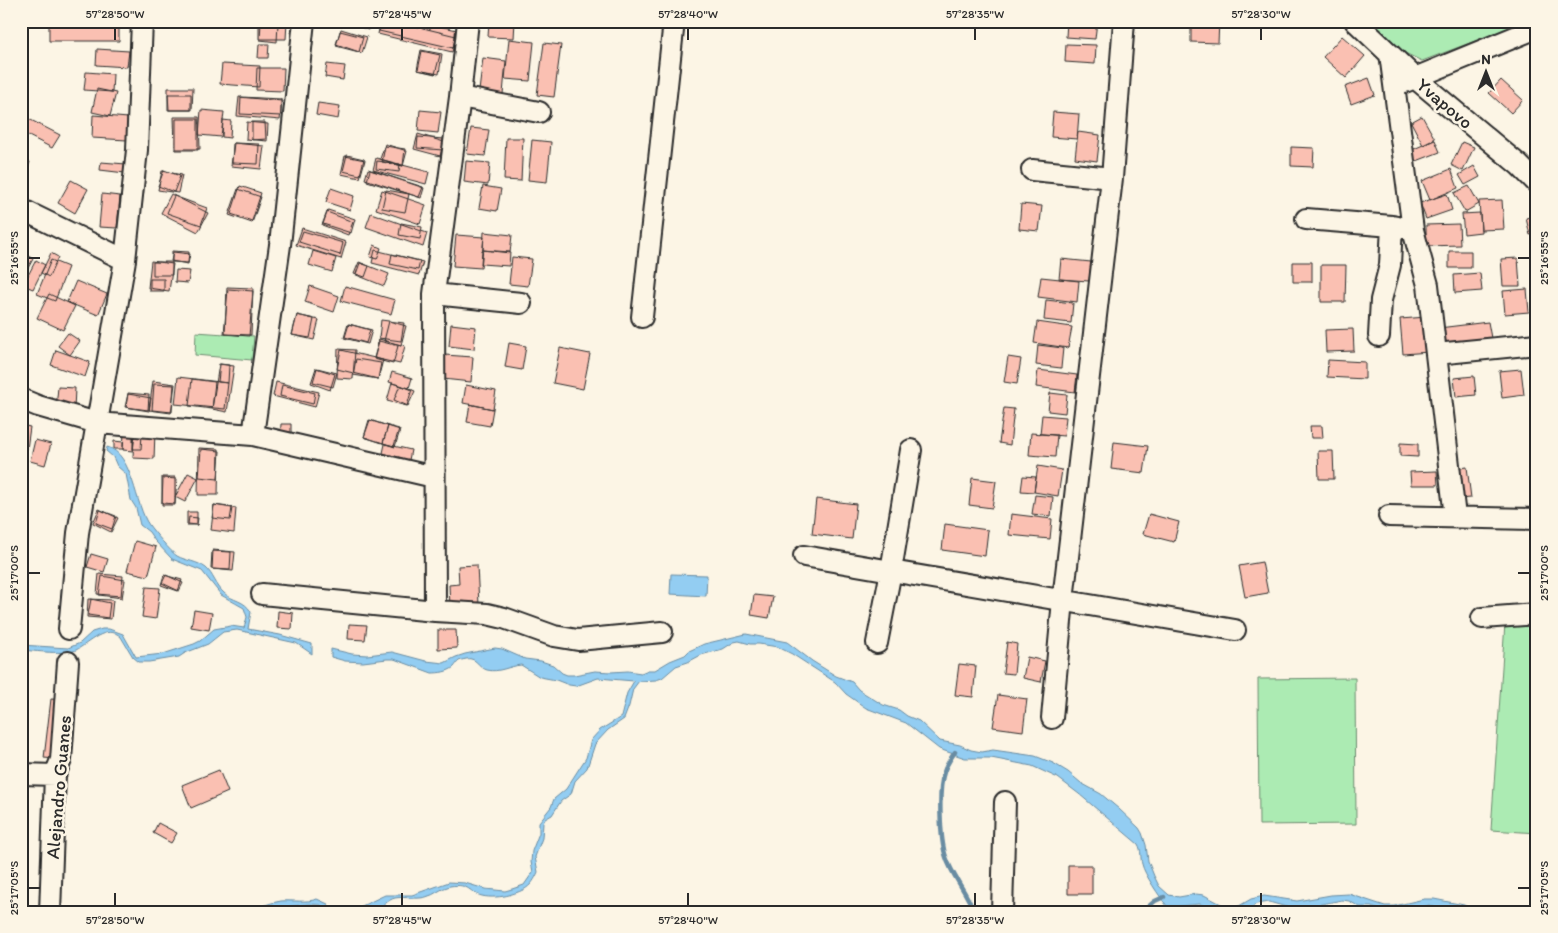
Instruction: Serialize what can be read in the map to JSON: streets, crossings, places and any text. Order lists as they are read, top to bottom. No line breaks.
{"streets":{"street":["Yvapovo","Alejandro Guanes"]},"north":"top","coordinates":["57°28'50\"W","57°28'45\"W","57°28'40\"W","57°28'35\"W","57°28'30\"W","25°16'55\"S","25°17'00\"S","25°17'05\"S"]}
